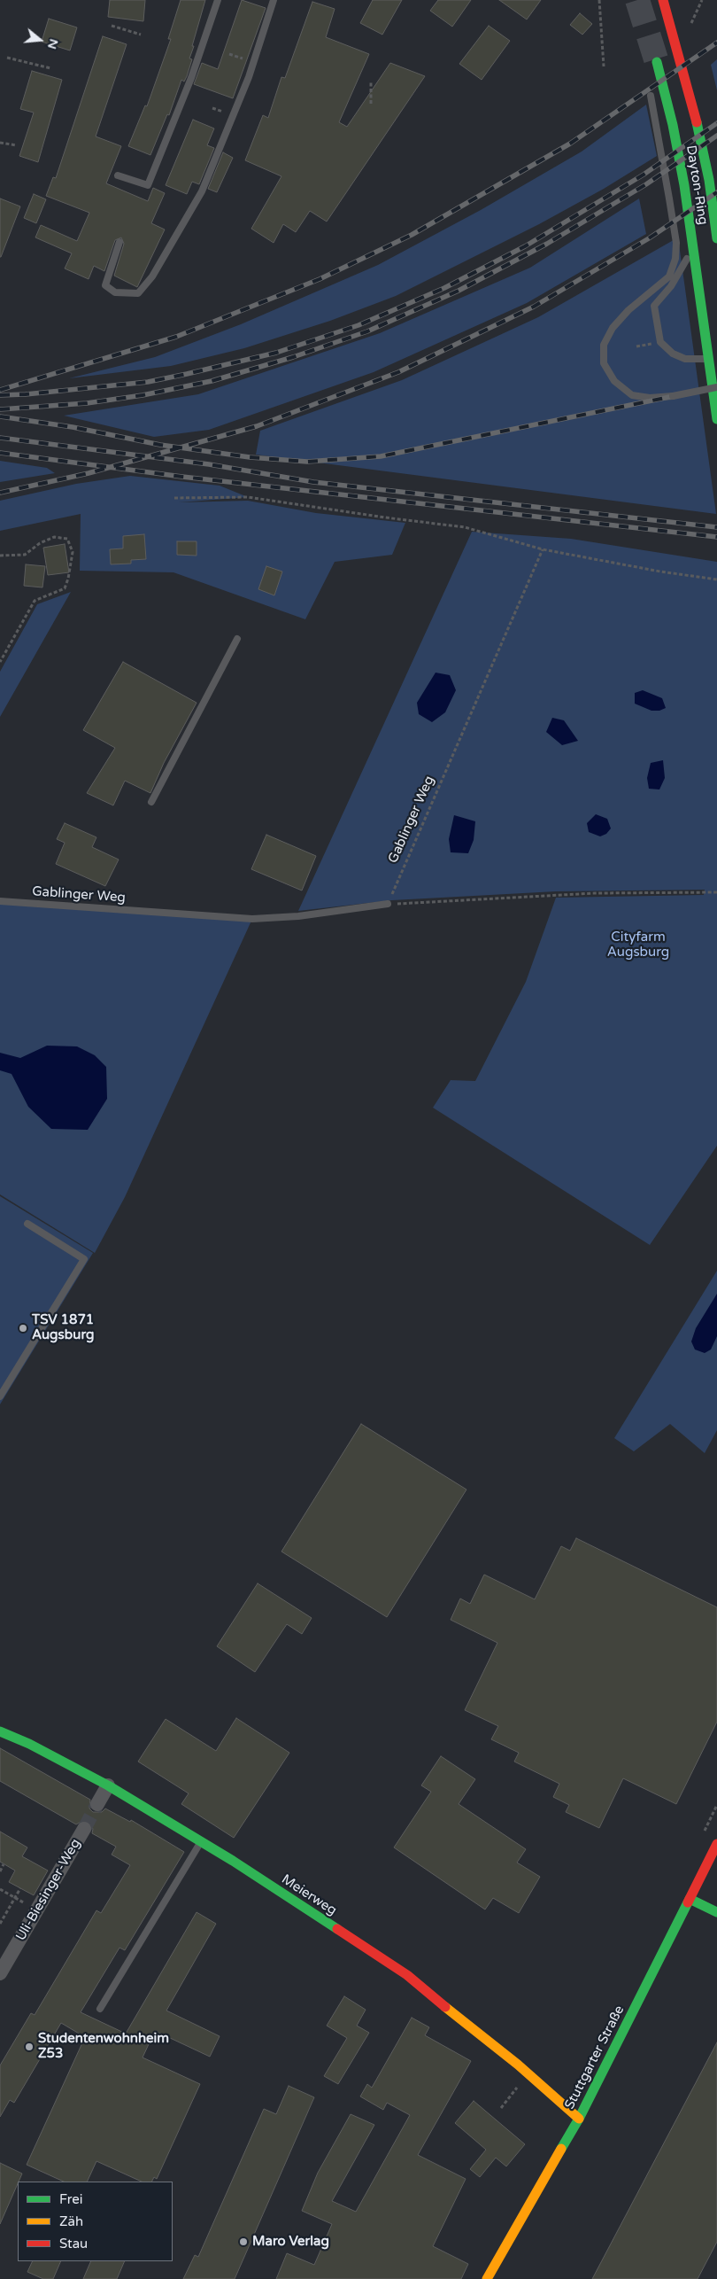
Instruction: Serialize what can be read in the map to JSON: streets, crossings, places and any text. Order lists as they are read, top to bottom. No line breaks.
{"streets":{"main road":["Dayton-Ring","Meierweg","Stuttgarter Straße"],"street":["Uli-Biesinger-Weg"],"lane":["Gablinger Weg"]},"crossings":[["Meierweg","Stuttgarter Straße"]],"parks":["Cityfarm Augsburg"],"places":["TSV 1871 Augsburg","Studentenwohnheim Z53","Maro Verlag"],"legend":["Frei","Zäh","Stau"],"north":"right"}
